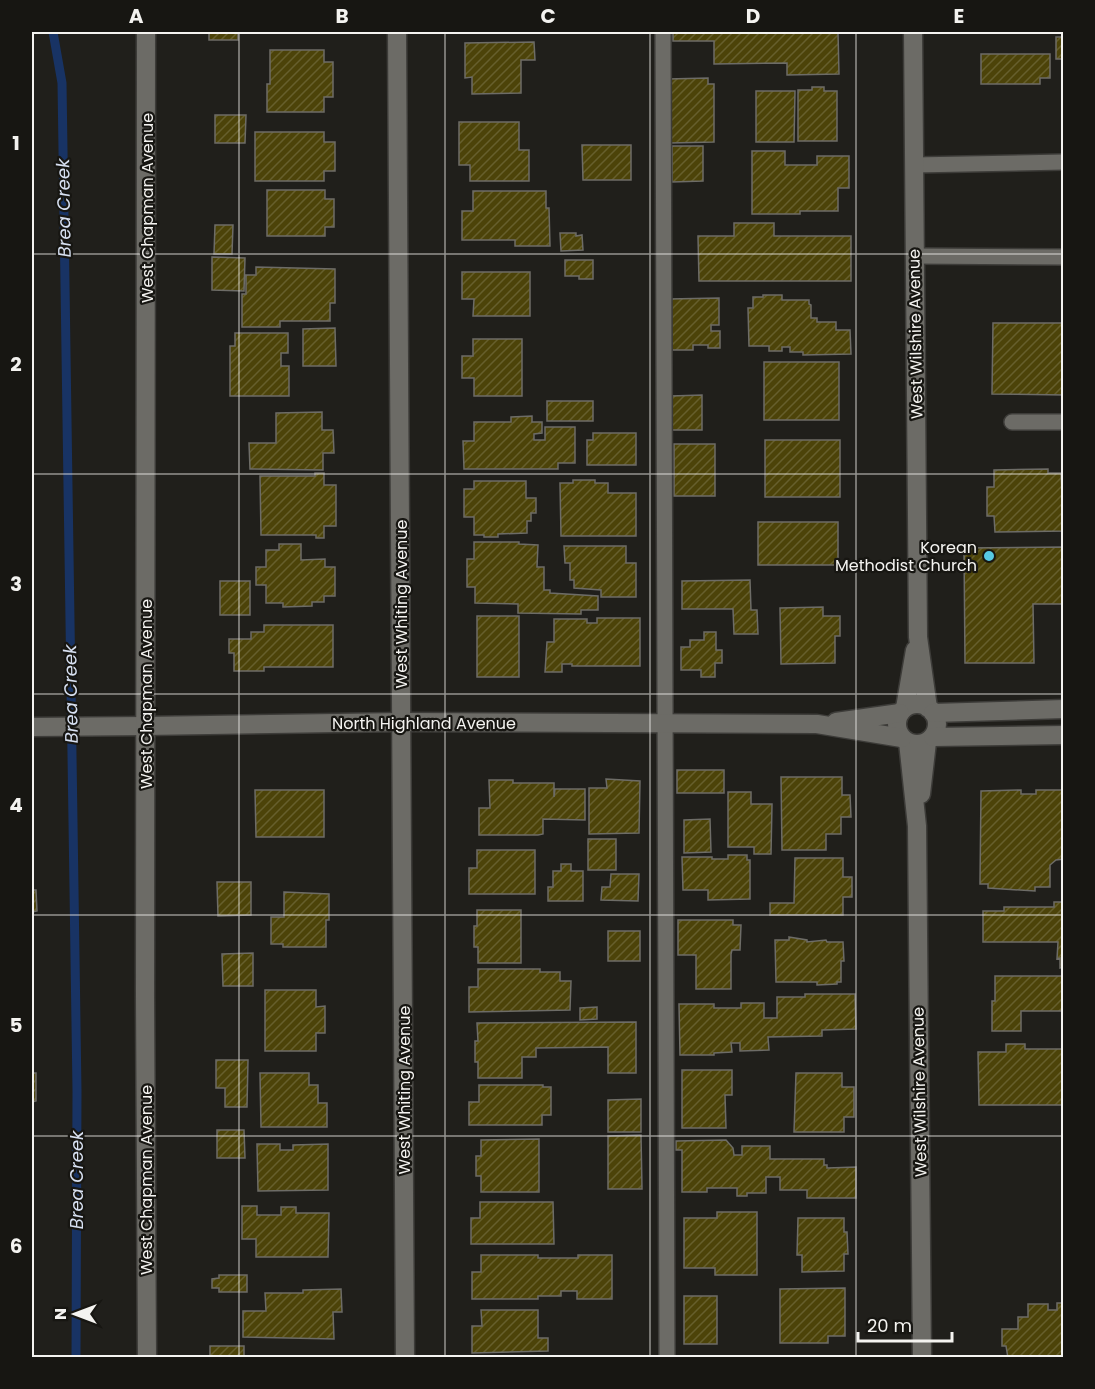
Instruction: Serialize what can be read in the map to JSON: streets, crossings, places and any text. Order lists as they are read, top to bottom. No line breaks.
{"streets":{"street":["West Chapman Avenue","West Wilshire Avenue","West Whiting Avenue","North Highland Avenue"]},"crossings":[["West Chapman Avenue","North Highland Avenue"],["West Wilshire Avenue","North Highland Avenue"],["West Whiting Avenue","North Highland Avenue"]],"water":["Brea Creek"],"places":["Korean Methodist Church"],"scale_bar":"20 m","north":"left","grid":{"columns":["A","B","C","D","E"],"rows":["1","2","3","4","5","6"]}}
